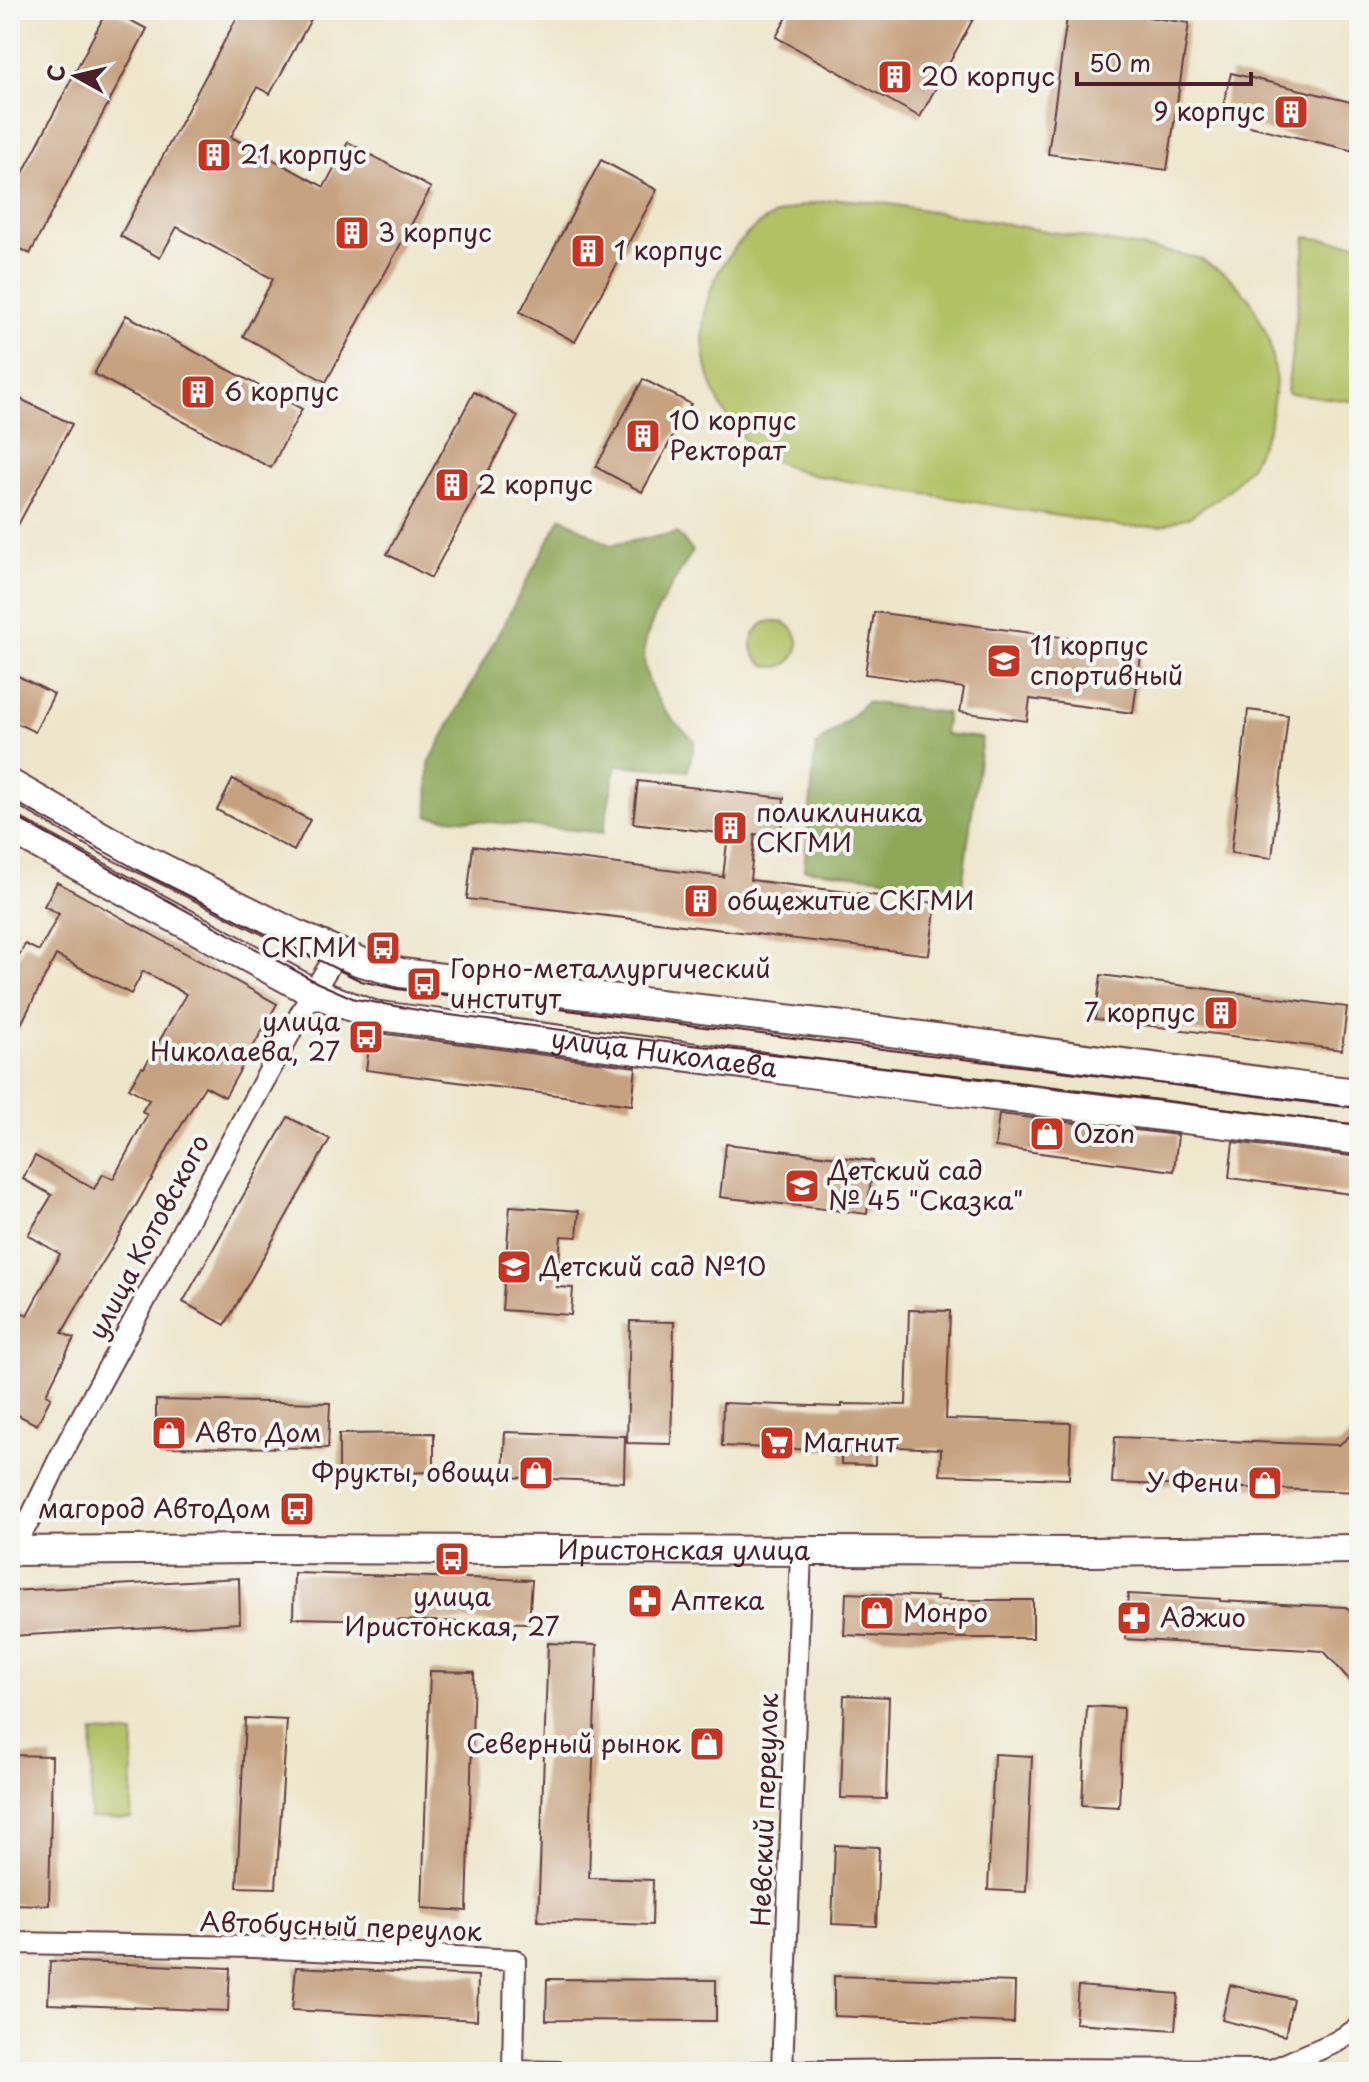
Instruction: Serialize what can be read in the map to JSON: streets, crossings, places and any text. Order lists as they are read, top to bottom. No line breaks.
{"streets":{"street":["улица Николаева","улица Котовского","Иристонская улица","Невский переулок","Автобусный переулок"]},"crossings":[["улица Николаева","улица Котовского"],["улица Котовского","Иристонская улица"],["Иристонская улица","Невский переулок"]],"places":{"building":["20 корпус","9 корпус","21 корпус","3 корпус","1 корпус","6 корпус","10 корпус Ректорат","2 корпус","поликлиника СКГМИ","общежитие СКГМИ","7 корпус"],"school or university":["11 корпус спортивный","Детский сад № 45 \"Сказка\"","Детский сад №10"],"bus stop":["СКГМИ","Горно-металлургический институт","улица Николаева, 27","магород АвтоДом","улица Иристонская, 27"],"shop":["Ozon","Авто Дом","Фрукты, овощи","У Фени","Монро","Северный рынок"],"supermarket":["Магнит"],"pharmacy":["Аптека","Аджио"]},"scale_bar":"50 m","north":"left"}
